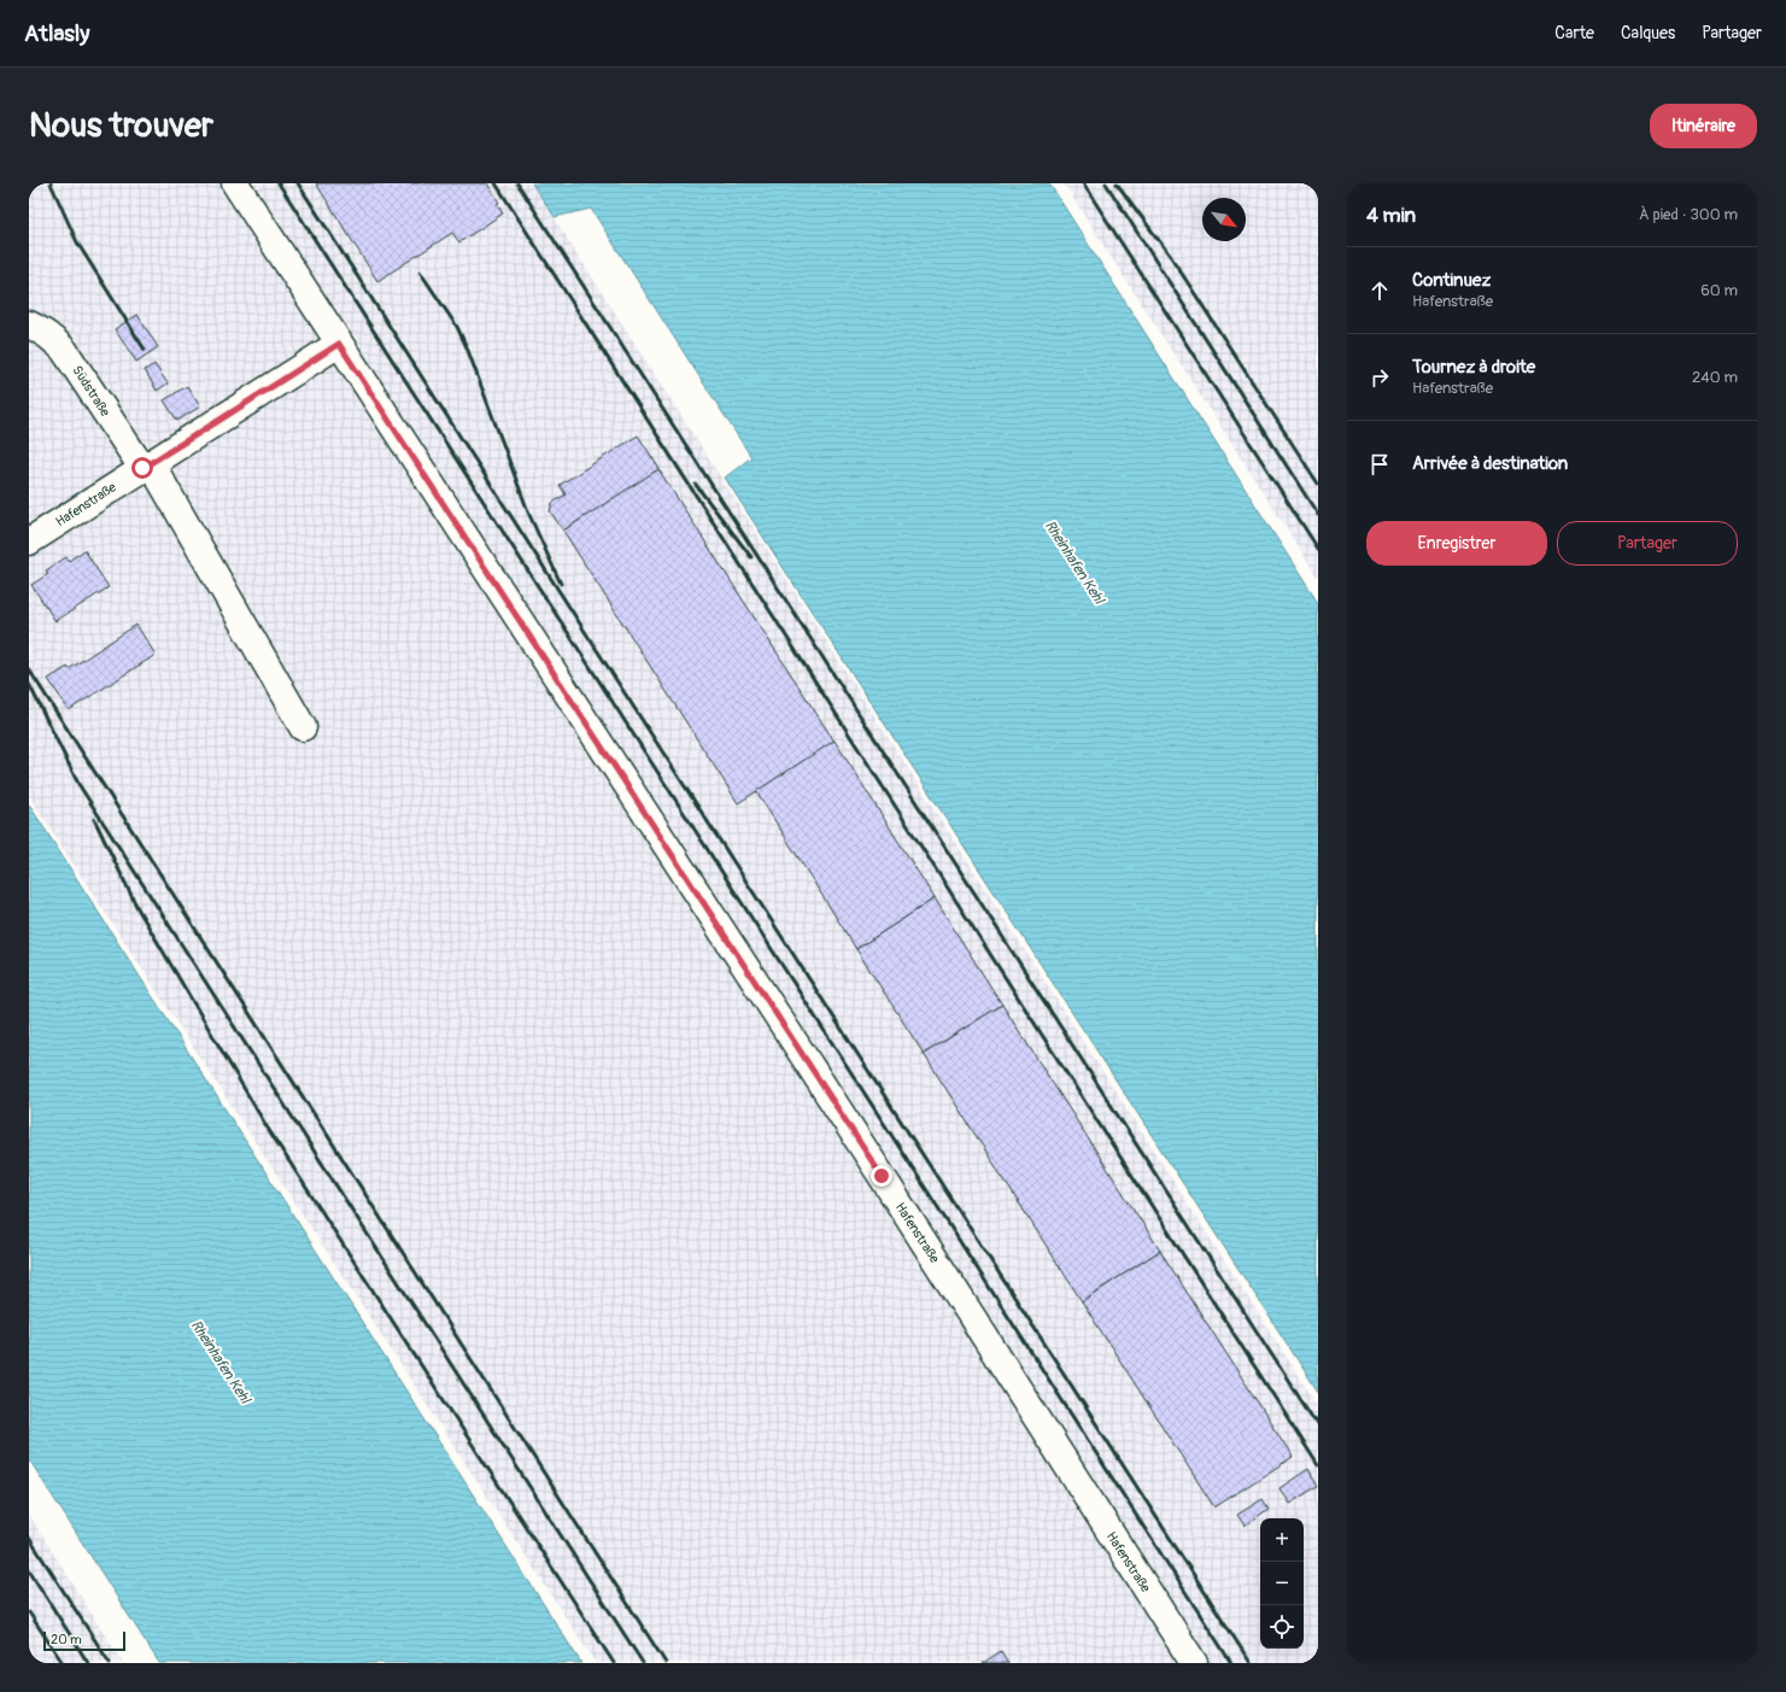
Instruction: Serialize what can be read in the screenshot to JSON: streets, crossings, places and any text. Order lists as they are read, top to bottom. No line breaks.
{"streets":{"street":["Südstraße","Hafenstraße"]},"crossings":[["Südstraße","Hafenstraße"]],"water":["Rheinhafen Kehl"],"scale_bar":"20 m","north":"bottom right","page":{"header":"Atlasly","nav":["Carte","Calques","Partager"],"buttons":["Itinéraire",["Enregistrer","Partager"]],"title":"Nous trouver","heading":["4 min","À pied · 300 m"],"list":[["Continuez","Hafenstraße","60 m"],["Tournez à droite","Hafenstraße","240 m"],"Arrivée à destination"],"map_buttons":["+","−"],"scale":"20 m"}}
